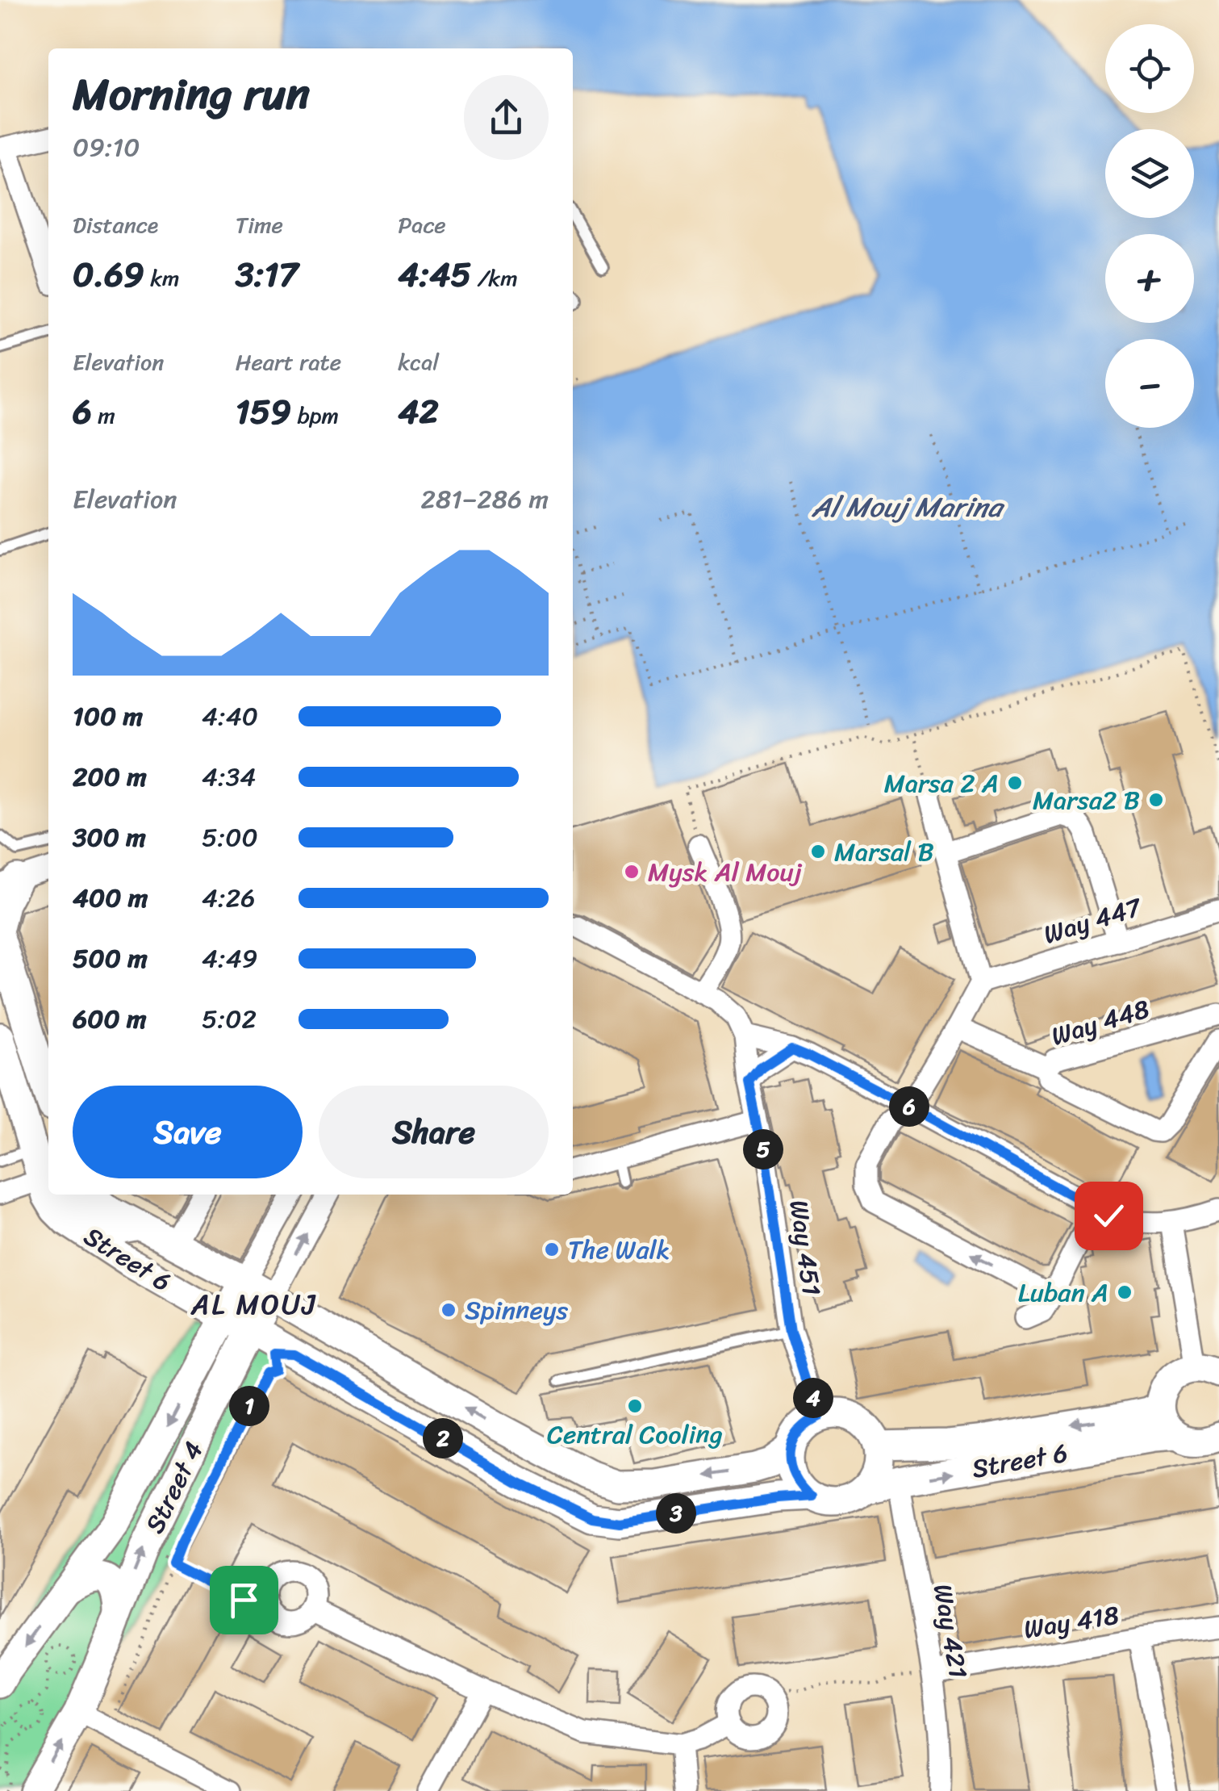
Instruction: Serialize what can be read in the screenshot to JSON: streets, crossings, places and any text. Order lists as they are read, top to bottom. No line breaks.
{"streets":{"street":["Way 447","Way 448","Way 451","Street 6","Street 4","Way 418","Way 421"]},"crossings":[["Way 451","Street 6"],["Street 6","Street 4"],["Street 6","Way 421"],["Way 418","Way 421"]],"districts":["AL MOUJ"],"water":["Al Mouj Marina"],"places":["Marsa 2 A","Marsa2 B","Marsal B","Mysk Al Mouj","The Walk","Luban A","Spinneys","Central Cooling"],"page":{"map_buttons":["+","−"],"heading":["Morning run","09:10"],"stats":[["Distance","0.69 km"],["Time","3:17"],["Pace","4:45 /km"],["Elevation","6 m"],["Heart rate","159 bpm"],["kcal","42"]],"chart":["Elevation","281–286 m"],"list":[{"name":"100 m","note":"4:40"},{"name":"200 m","note":"4:34"},{"name":"300 m","note":"5:00"},{"name":"400 m","note":"4:26"},{"name":"500 m","note":"4:49"},{"name":"600 m","note":"5:02"}],"buttons":["Save","Share"],"pins":["6","5","4","1","2","3"]}}
